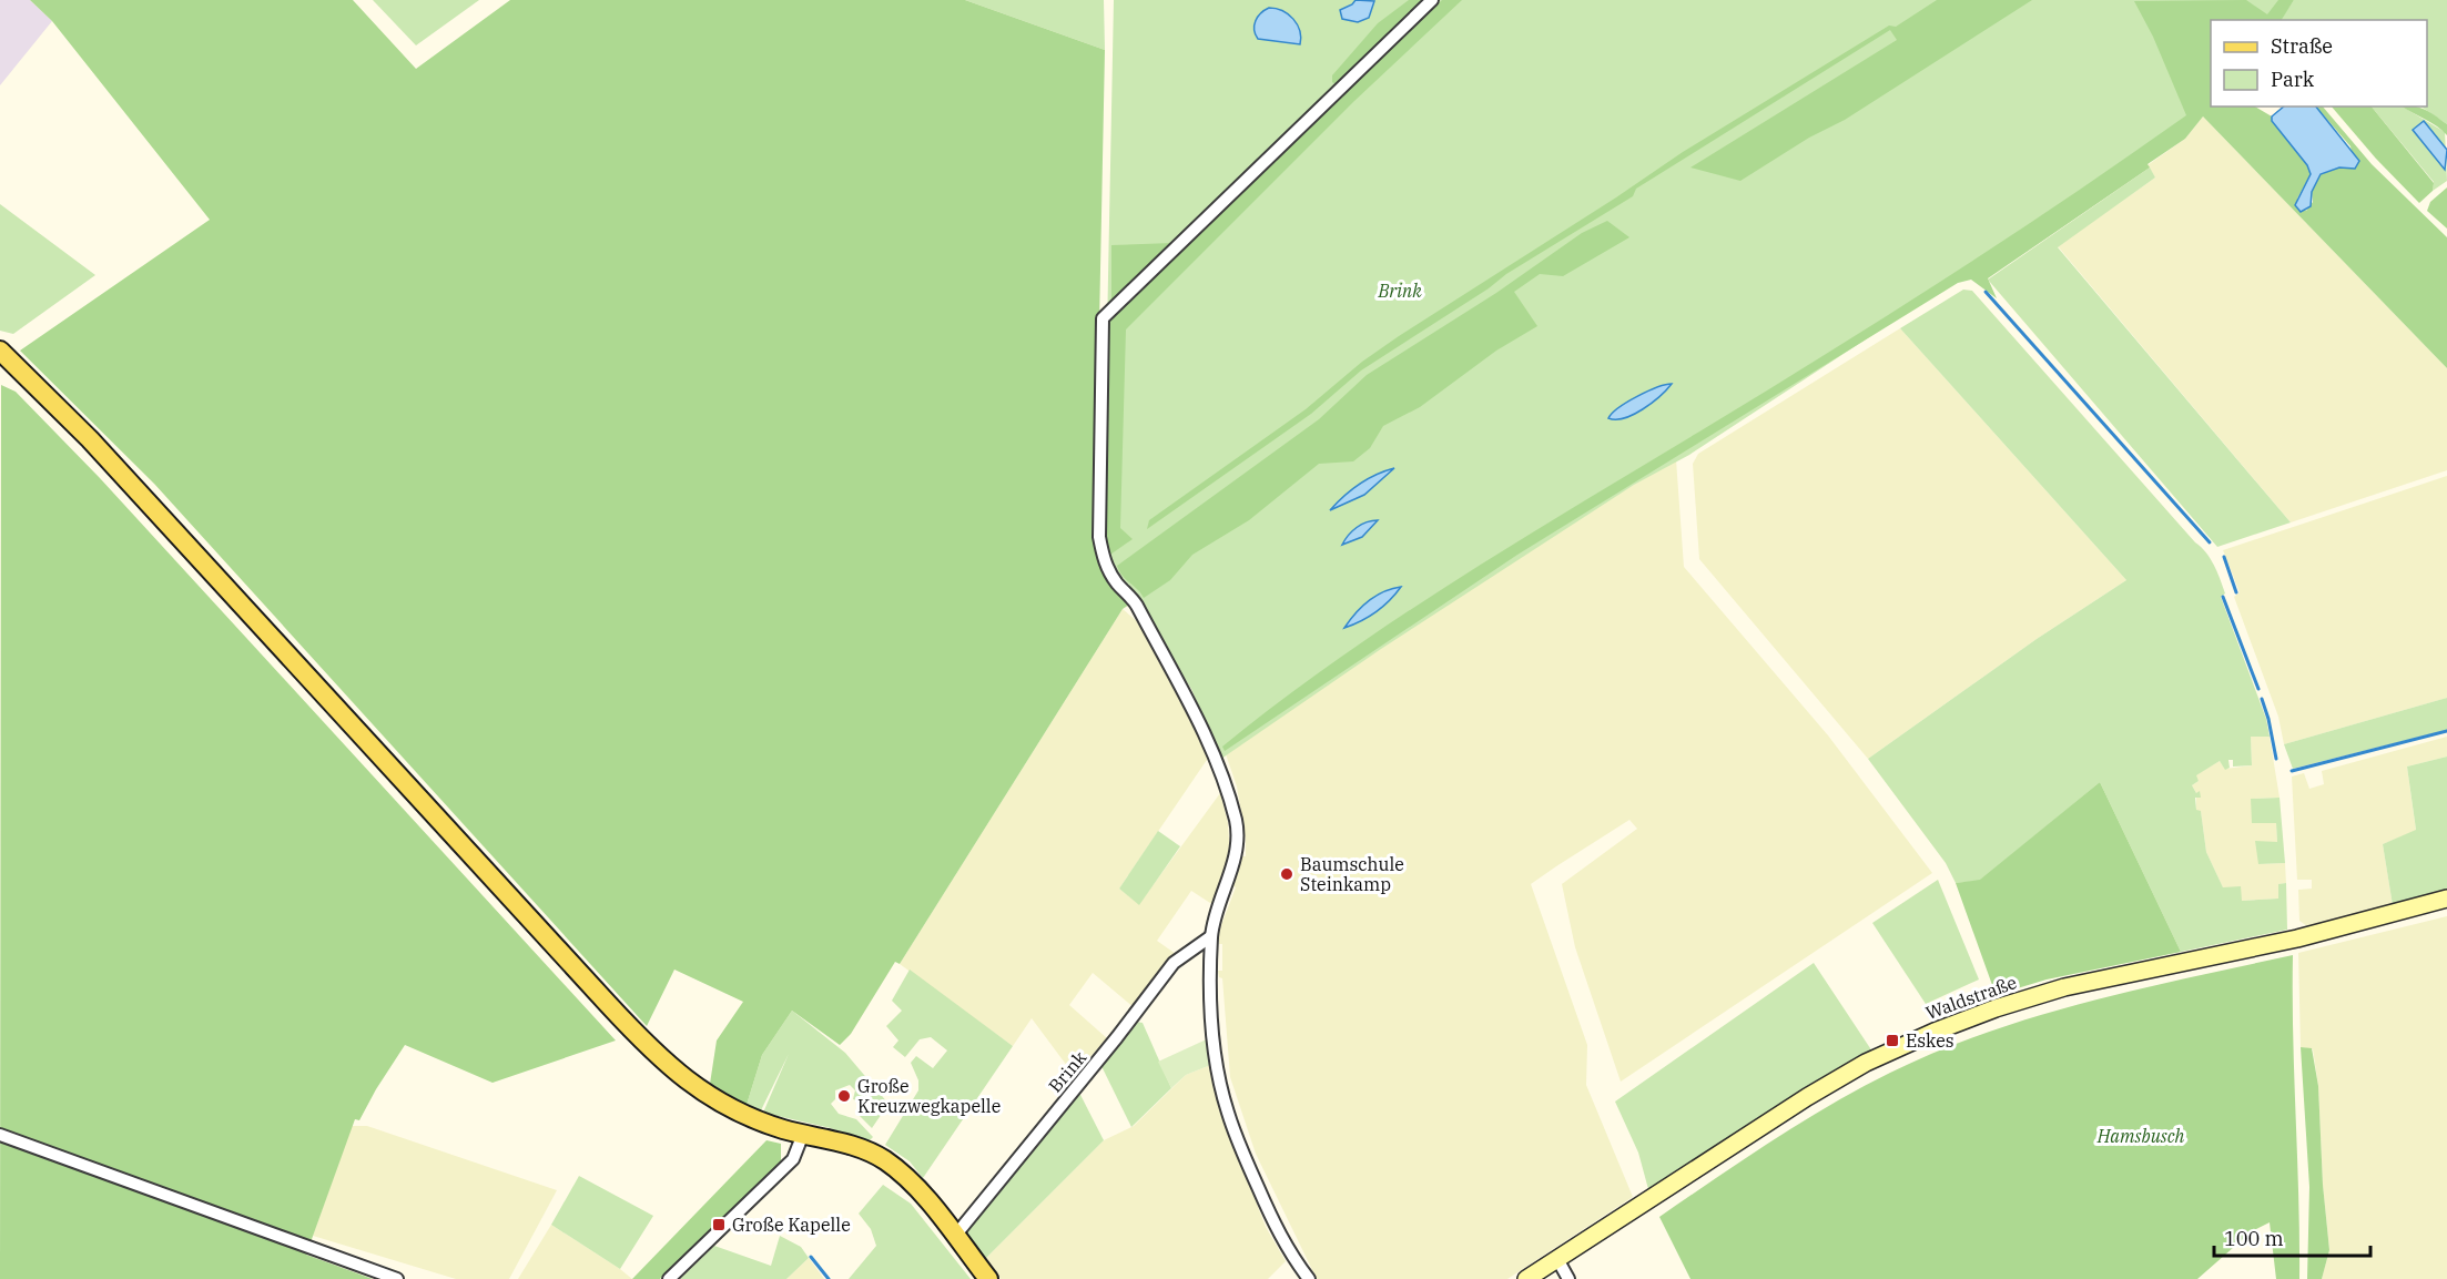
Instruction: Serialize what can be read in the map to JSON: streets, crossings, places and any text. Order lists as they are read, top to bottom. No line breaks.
{"streets":{"street":["Waldstraße","Brink"]},"parks":["Brink","Hamsbusch"],"places":{"other":["Baumschule Steinkamp","Große Kreuzwegkapelle"],"transit":["Eskes","Große Kapelle"]},"legend":["Straße","Park"],"scale_bar":"100 m"}
